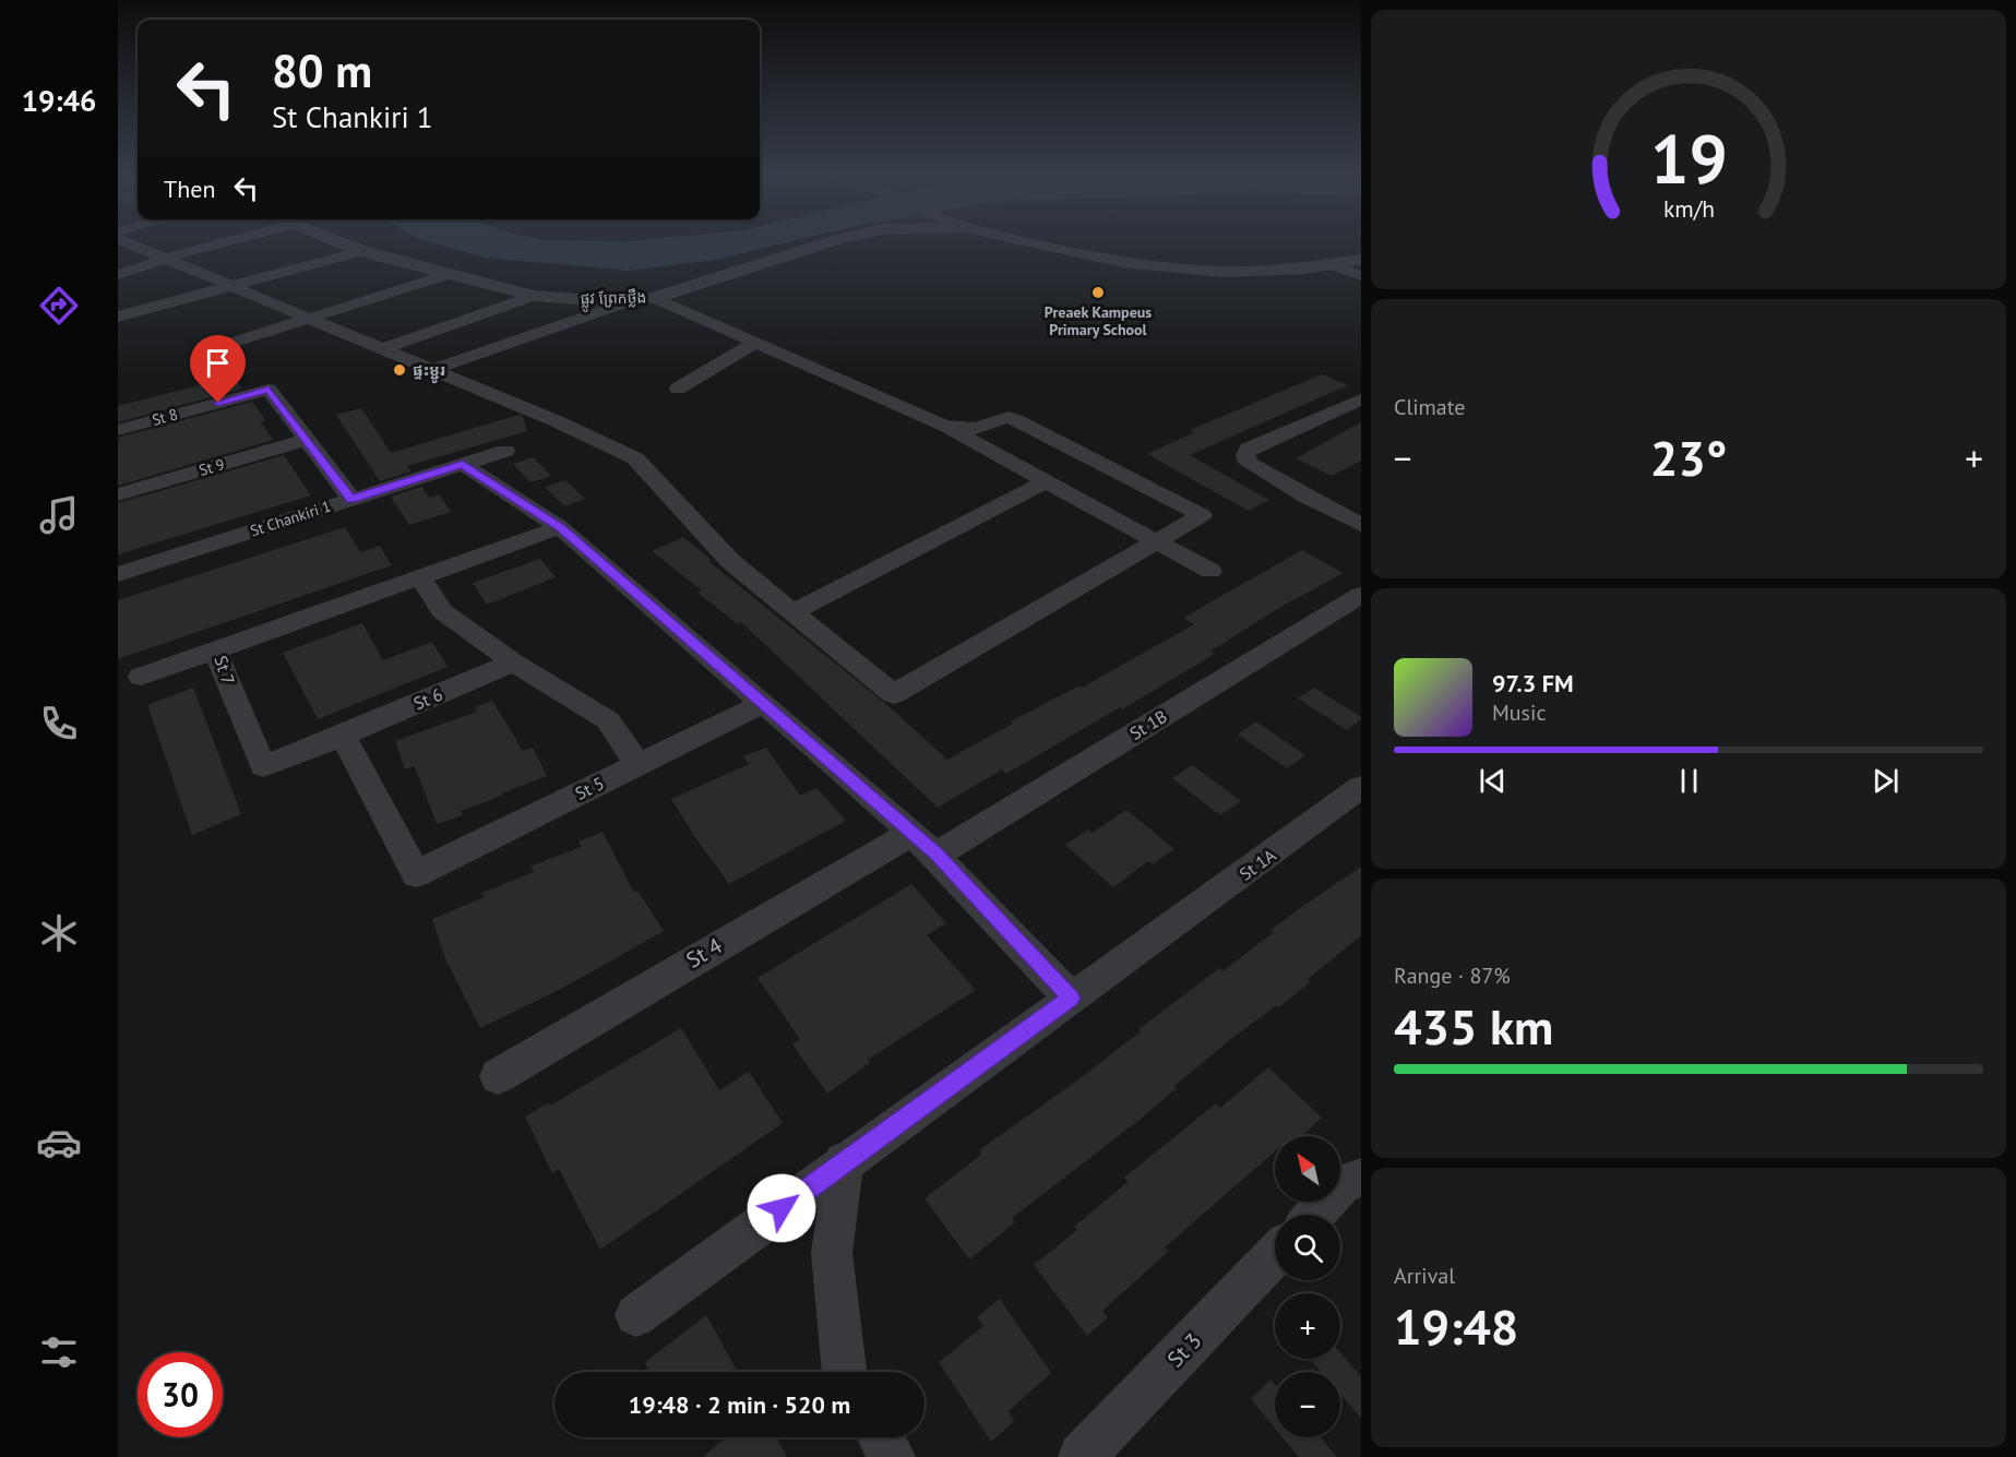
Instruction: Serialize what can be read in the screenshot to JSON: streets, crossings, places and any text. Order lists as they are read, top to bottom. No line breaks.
{"streets":{"street":["ផ្លូវ ព្រែកថ្លឹង","St 8","St 9","St Chankiri 1","St 7","St 6","St 1B","St 5","St 1A","St 4","St 3"]},"crossings":[["St 8","St 9"],["St 8","St Chankiri 1"],["St 7","St 6"],["St 7","St 5"],["St 6","St 5"],["St 1B","St 4"]],"places":["Preaek Kampeus Primary School","ផ្ទះម្ជូរ"],"north":"top left","page":{"tabs":"19:46","turn":["80 m","St Chankiri 1"],"then":"Then","tile":["Climate",["Range · 87%","435 km"],["Arrival","19:48"]],"heat":["−","23°","+"],"song":["97.3 FM","Music"],"map_buttons":["+","−"],"limit":"30","trip":"19:48 · 2 min · 520 m","gauge":["19","km/h"]}}
